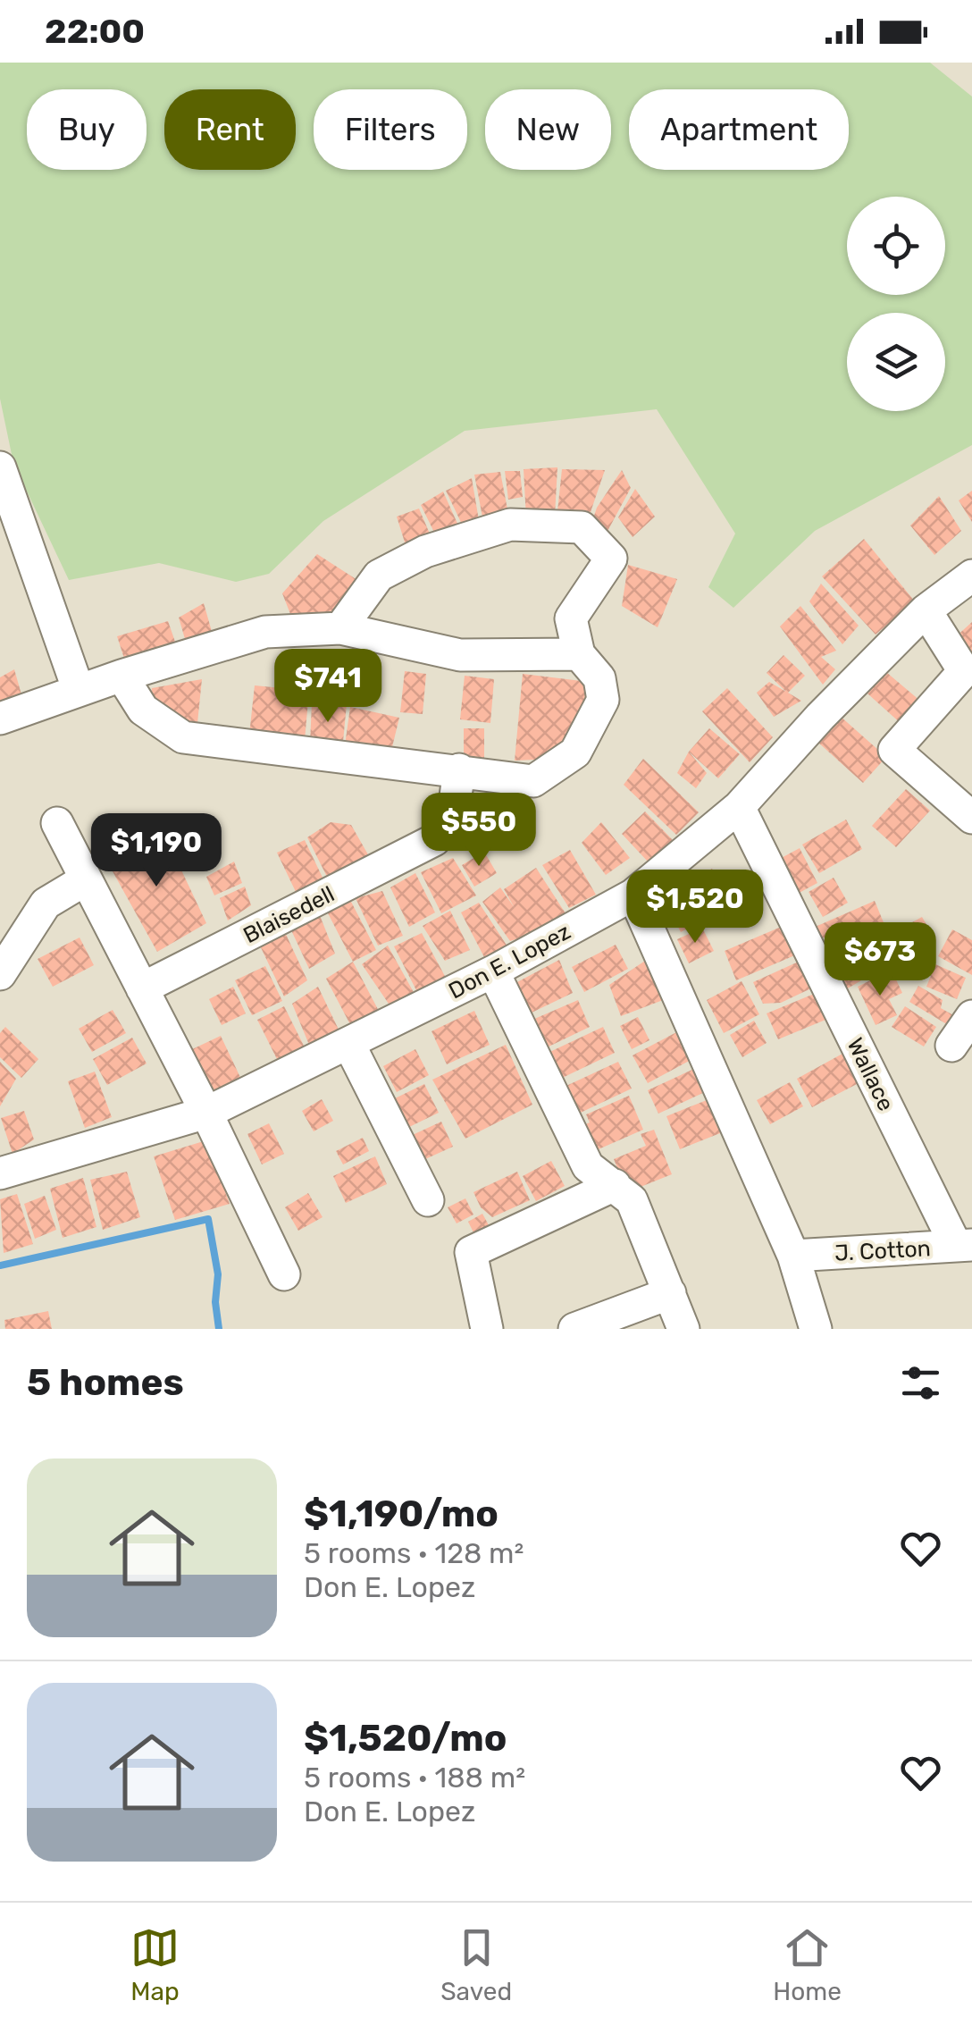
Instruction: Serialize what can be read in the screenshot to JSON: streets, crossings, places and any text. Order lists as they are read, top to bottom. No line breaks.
{"streets":{"street":["Blaisedell","Don E. Lopez","Wallace","J. Cotton"]},"crossings":[["Don E. Lopez","Wallace"],["Wallace","J. Cotton"]],"page":{"status":"22:00","chip":["Buy","Rent","Filters","New","Apartment"],"price":["$741","$550","$1,190","$1,520","$673"],"heading":"5 homes","list":[{"name":"$1,190/mo","note":"5 rooms · 128 m² · Don E. Lopez"},{"name":"$1,520/mo","note":"5 rooms · 188 m² · Don E. Lopez"}],"tabs":["Map","Saved","Home"]}}
